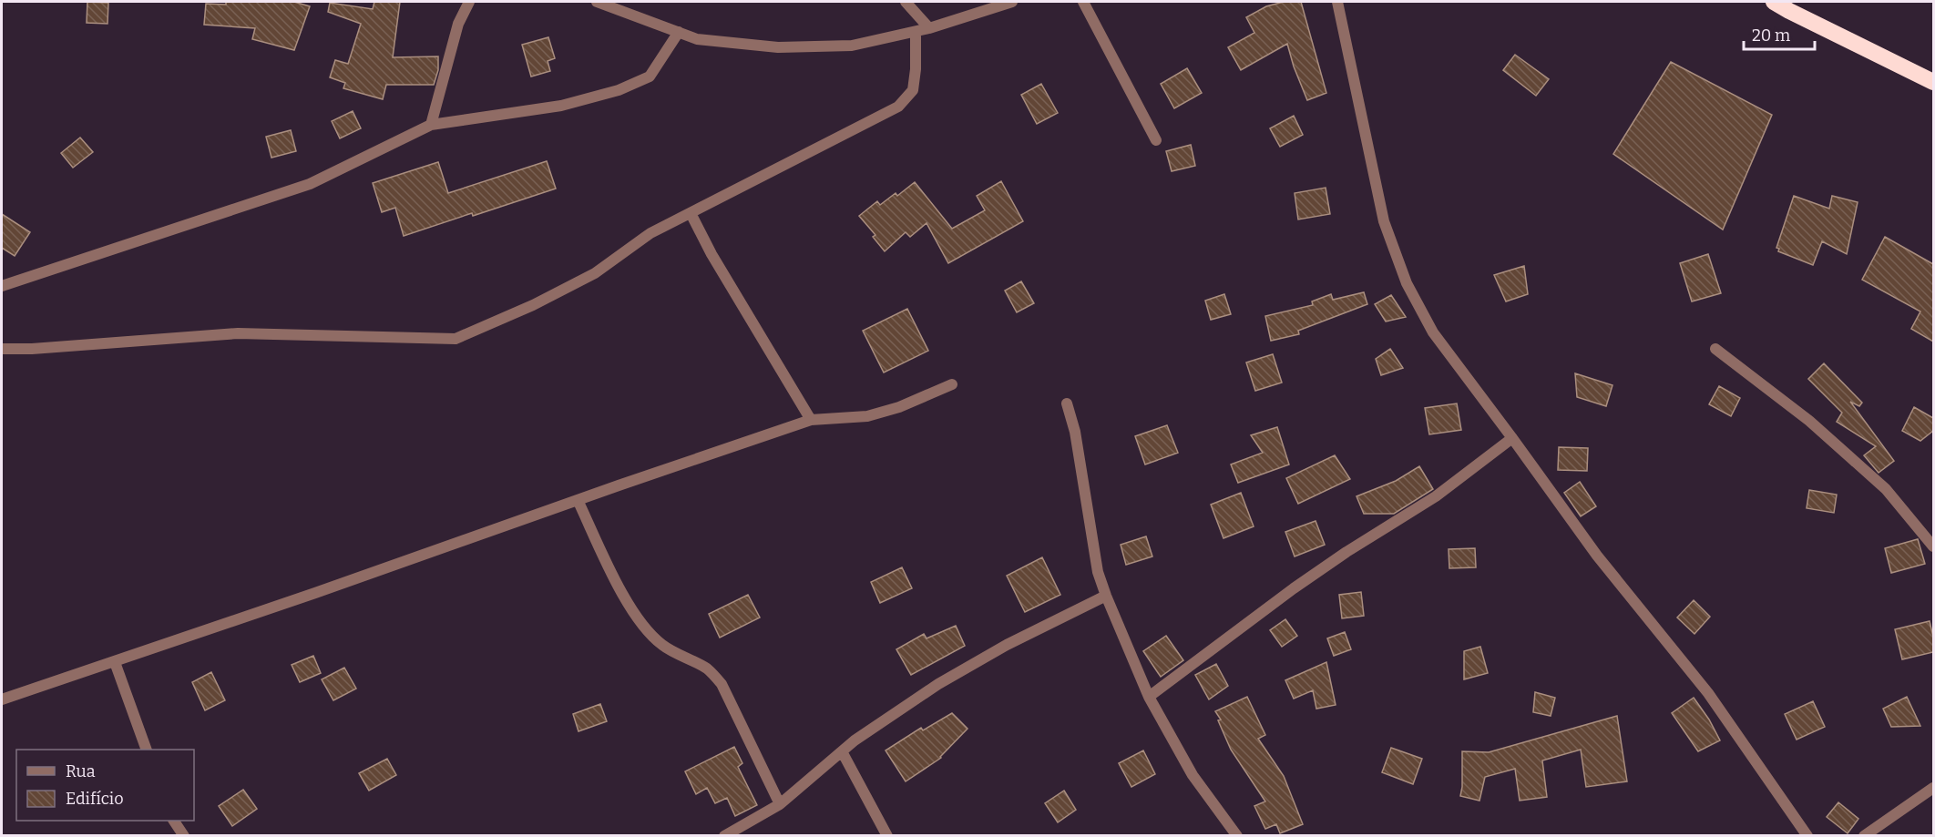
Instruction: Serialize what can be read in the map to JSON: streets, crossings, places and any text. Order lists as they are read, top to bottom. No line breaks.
{"legend":["Rua","Edifício"],"scale_bar":"20 m"}
